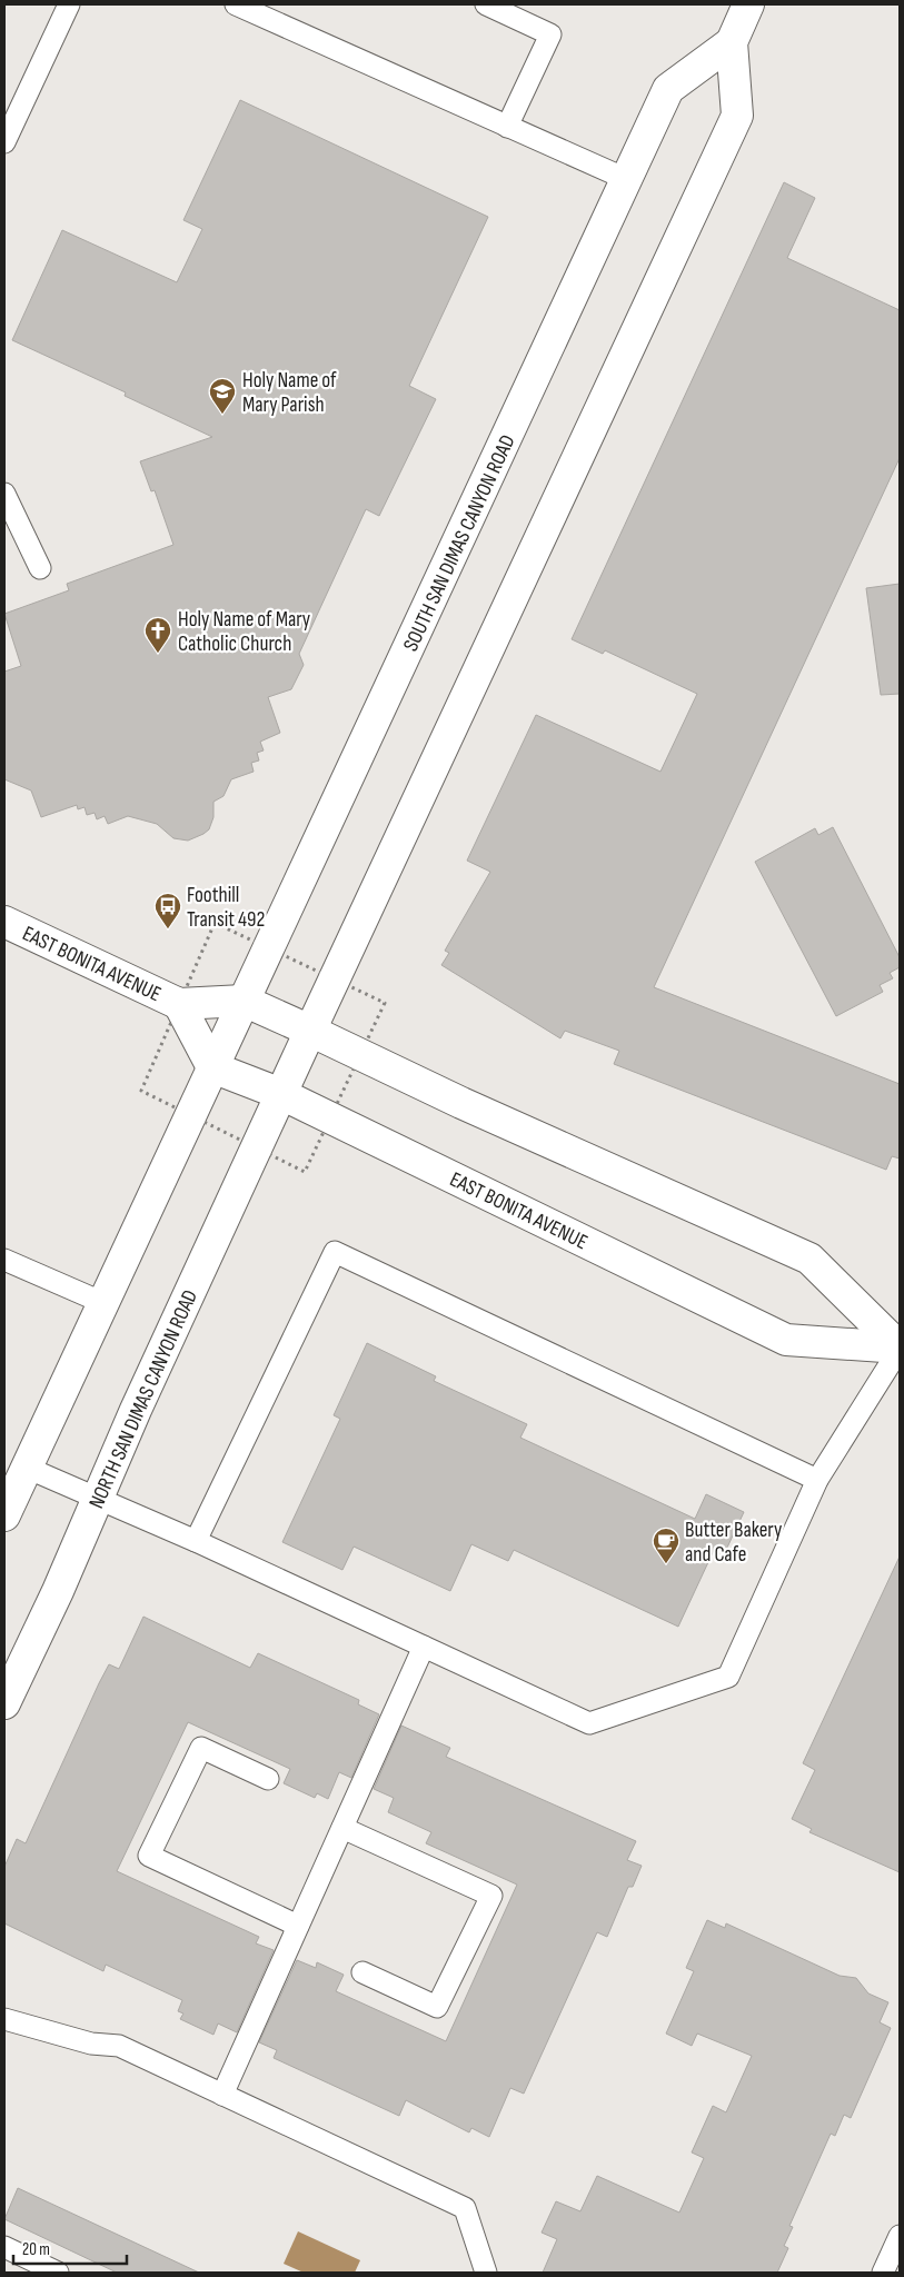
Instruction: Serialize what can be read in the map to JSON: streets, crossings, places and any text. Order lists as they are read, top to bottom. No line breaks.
{"streets":{"main road":["SOUTH SAN DIMAS CANYON ROAD","EAST BONITA AVENUE","NORTH SAN DIMAS CANYON ROAD"]},"crossings":[["SOUTH SAN DIMAS CANYON ROAD","EAST BONITA AVENUE"],["SOUTH SAN DIMAS CANYON ROAD","NORTH SAN DIMAS CANYON ROAD"],["EAST BONITA AVENUE","NORTH SAN DIMAS CANYON ROAD"]],"places":{"school or university":["Holy Name of Mary Parish"],"church":["Holy Name of Mary Catholic Church"],"bus stop":["Foothill Transit 492"],"cafe":["Butter Bakery and Cafe"]},"scale_bar":"20 m"}
